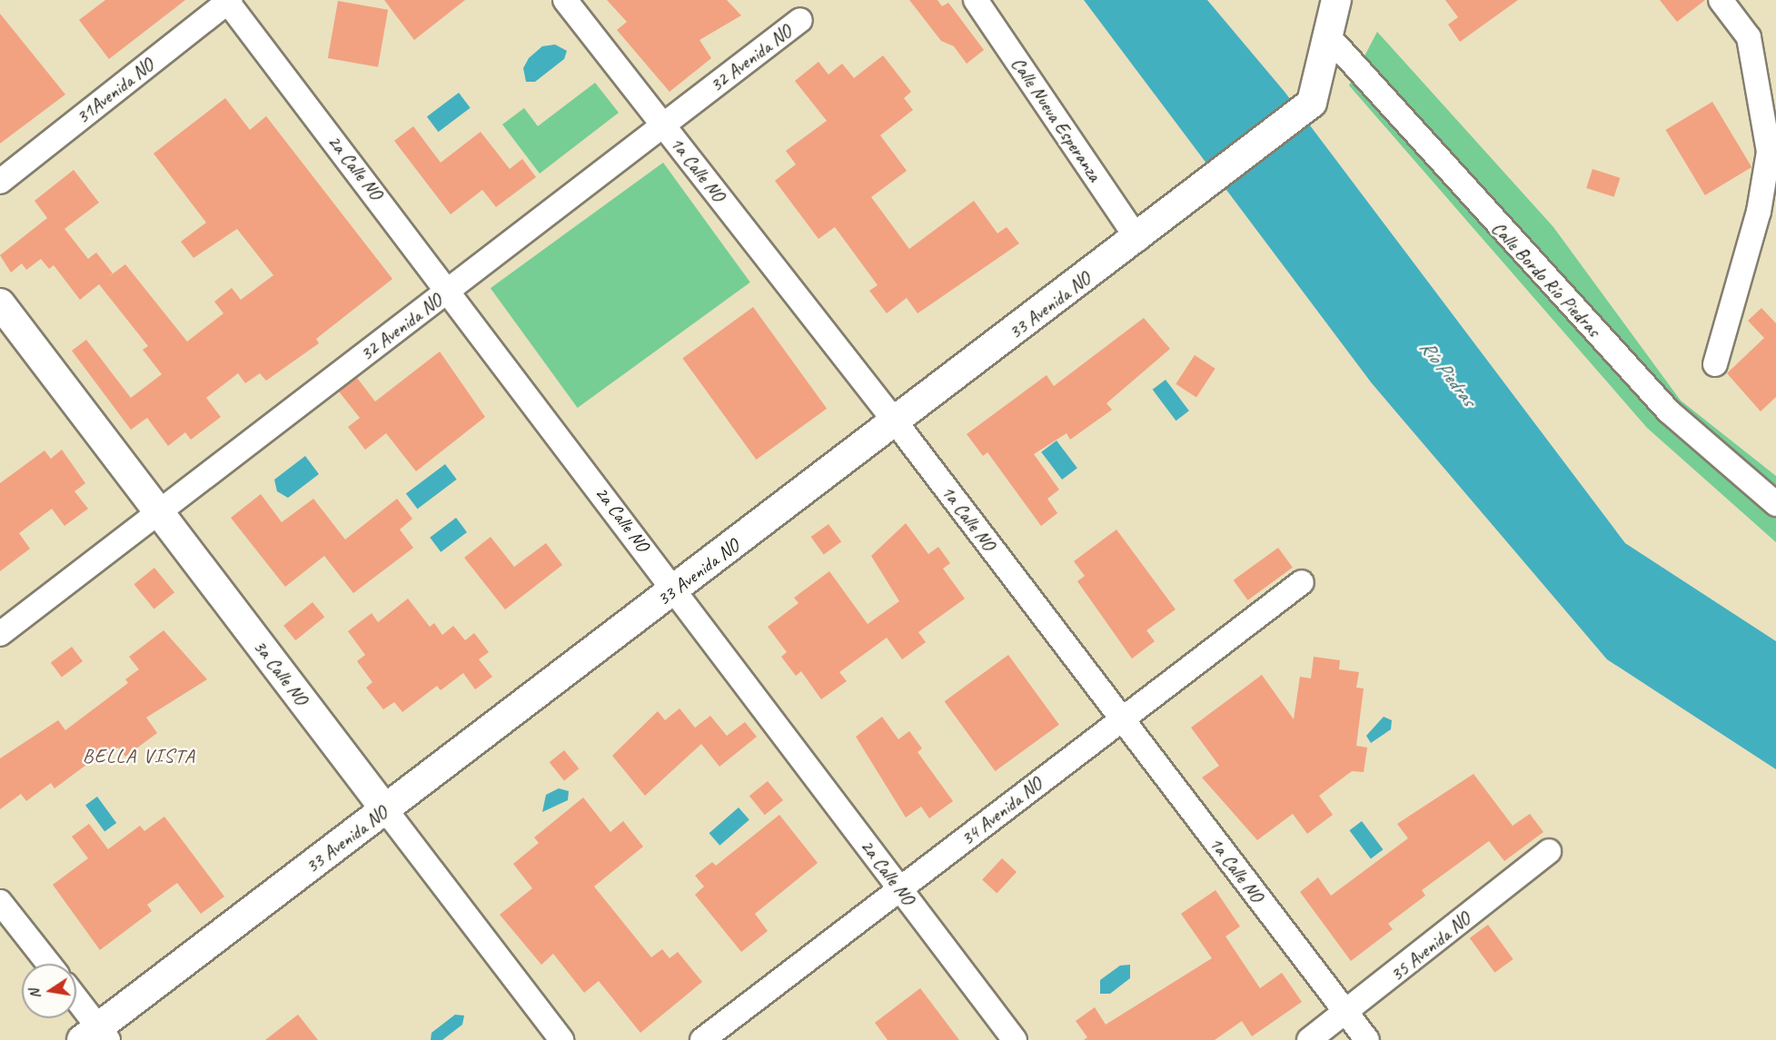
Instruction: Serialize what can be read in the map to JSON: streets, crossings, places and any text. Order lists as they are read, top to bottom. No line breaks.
{"streets":{"street":["32 Avenida NO","31Avenida NO","Calle Nueva Esperanza","2a Calle NO","1a Calle NO","Calle Bordo Río Piedras","33 Avenida NO","3a Calle NO","34 Avenida NO","35 Avenida NO"]},"crossings":[["32 Avenida NO","2a Calle NO"],["32 Avenida NO","1a Calle NO"],["32 Avenida NO","3a Calle NO"],["31Avenida NO","2a Calle NO"],["Calle Nueva Esperanza","33 Avenida NO"],["2a Calle NO","33 Avenida NO"],["2a Calle NO","34 Avenida NO"],["1a Calle NO","33 Avenida NO"],["1a Calle NO","34 Avenida NO"],["1a Calle NO","35 Avenida NO"],["Calle Bordo Río Piedras","33 Avenida NO"],["33 Avenida NO","3a Calle NO"]],"districts":["BELLA VISTA"],"water":["Río Piedras"],"north":"left"}
